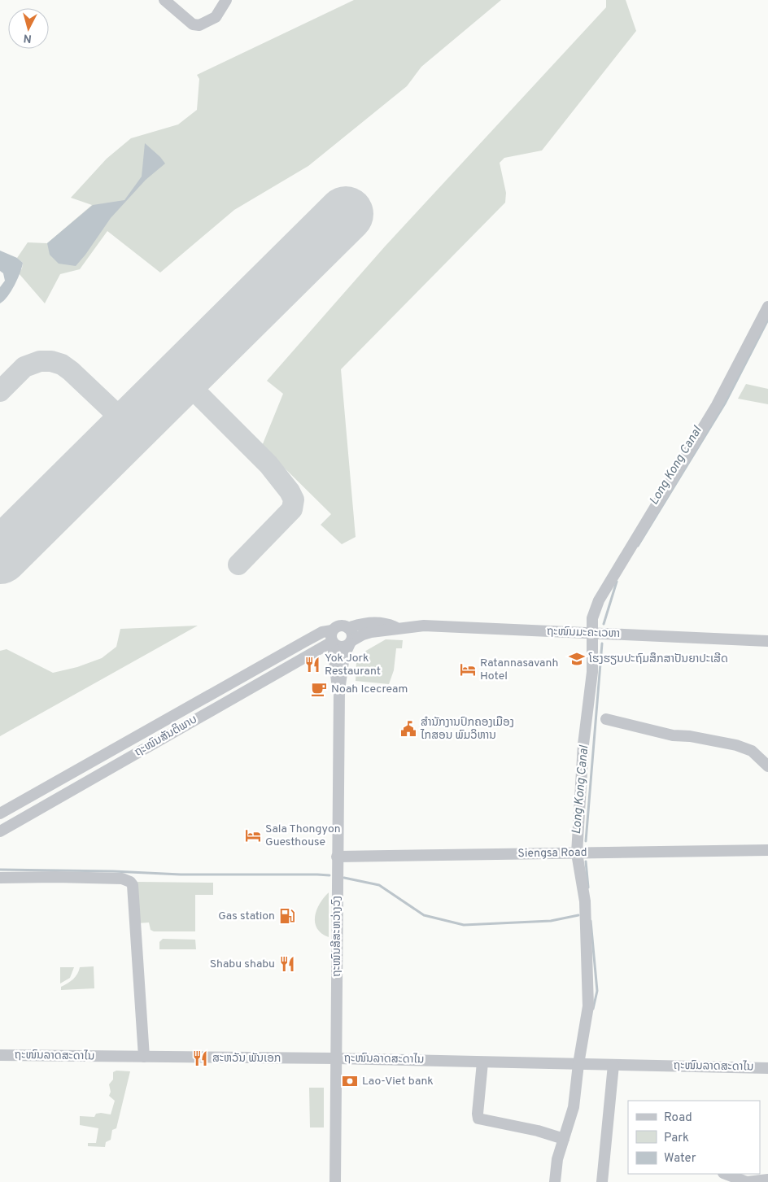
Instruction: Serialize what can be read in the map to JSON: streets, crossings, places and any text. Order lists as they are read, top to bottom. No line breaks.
{"streets":{"street":["ຖະໜົນມະຄະເວຫາ","ຖະໜົນສັນຕິພາບ","Siengsa Road","ຖະໜົນສີສະຫວ່າງວົງ","ຖະໜົນລາດສະດາໄນ"]},"crossings":[["ຖະໜົນມະຄະເວຫາ","ຖະໜົນສັນຕິພາບ"],["Siengsa Road","ຖະໜົນສີສະຫວ່າງວົງ"],["ຖະໜົນສີສະຫວ່າງວົງ","ຖະໜົນລາດສະດາໄນ"]],"water":["Long Kong Canal"],"places":{"school or university":["ໂຮງຮຽນປະຖົມສຶກສາປັນຍາປະເສີດ"],"restaurant":["Yok Jork Restaurant","Shabu shabu","ສະຫວັນ ພັນເອກ"],"hotel":["Ratannasavanh Hotel","Sala Thongyon Guesthouse"],"cafe":["Noah Icecream"],"public building":["ສຳນັກງານປົກຄອງເມືອງ ໄກສອນ ພົມວິຫານ"],"fuel station":["Gas station"],"bank":["Lao-Viet bank"]},"legend":["Road","Park","Water"],"north":"bottom"}
